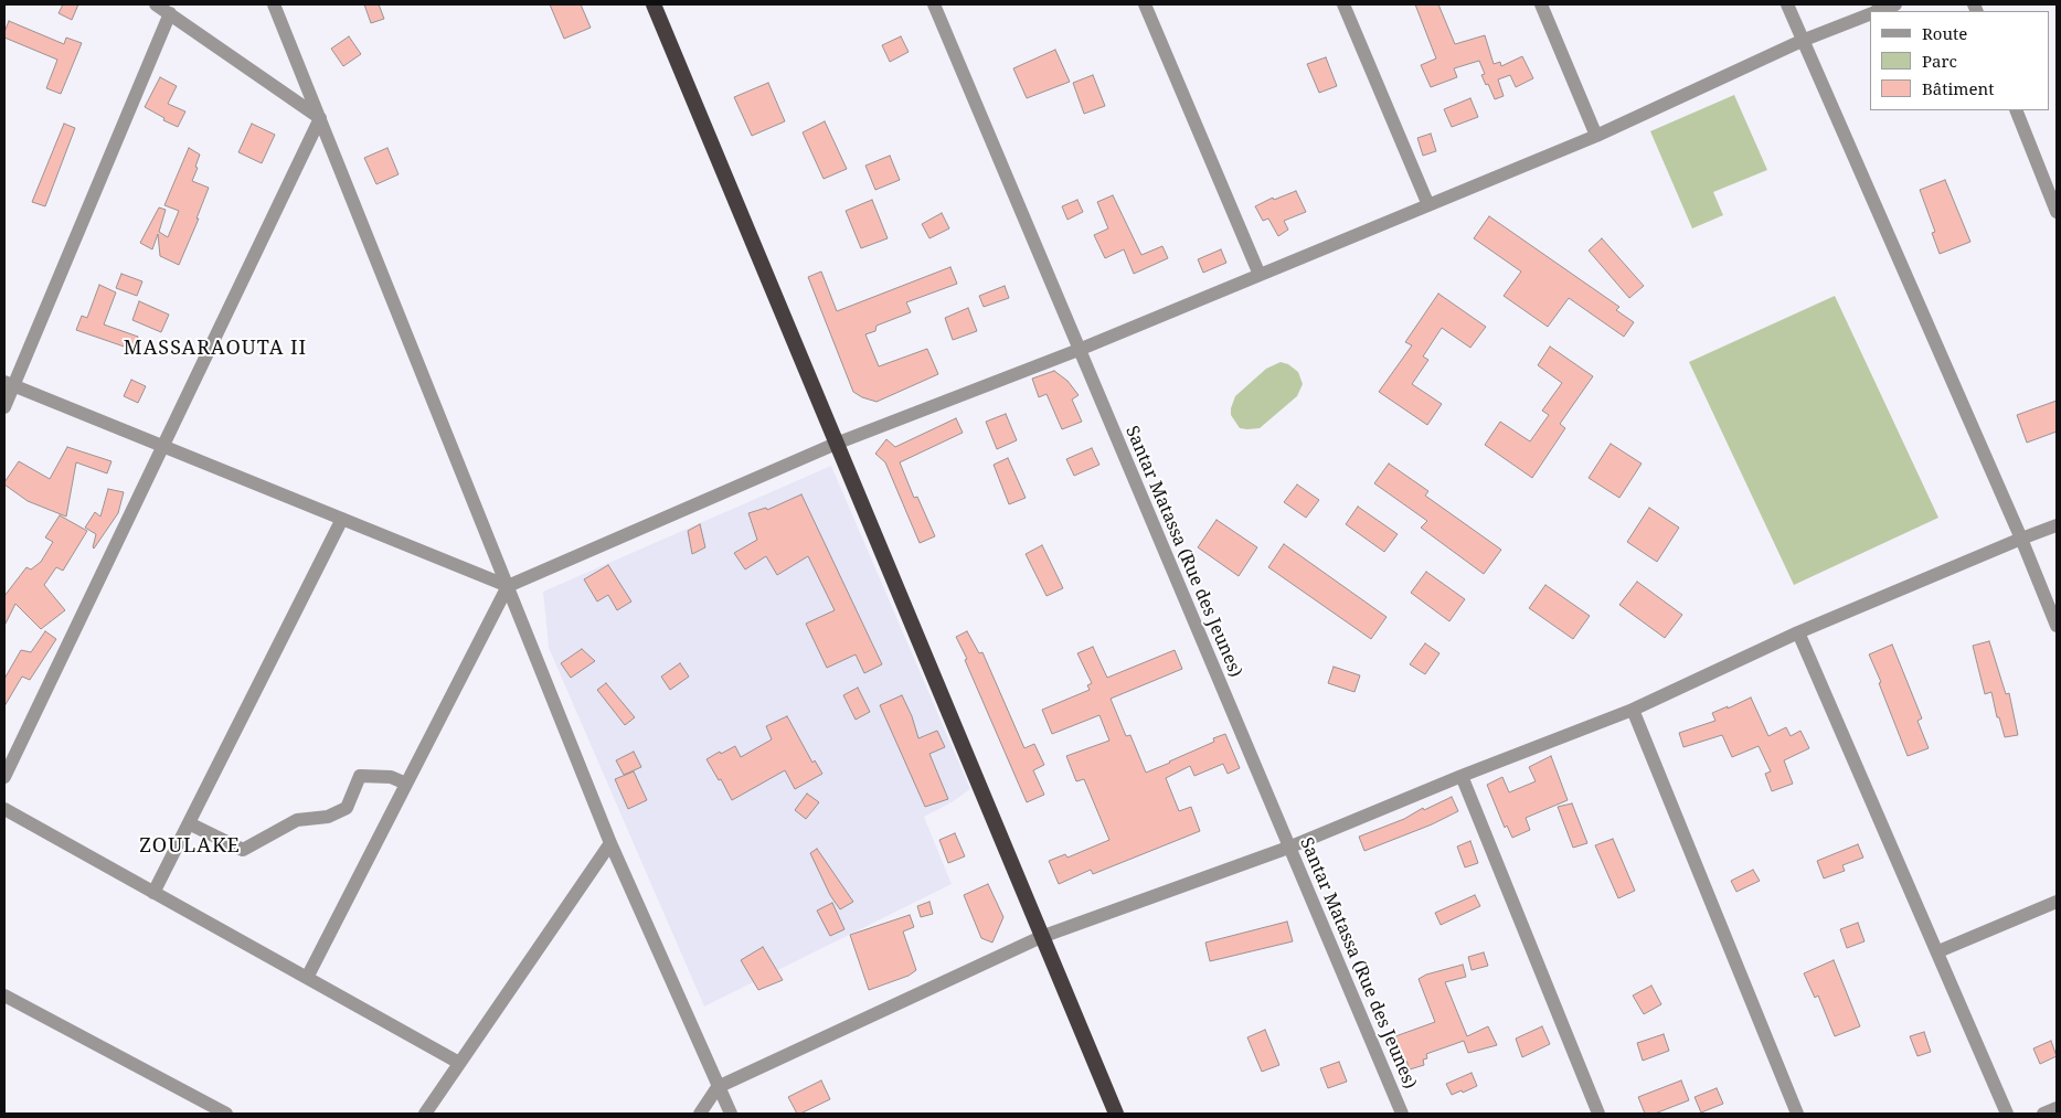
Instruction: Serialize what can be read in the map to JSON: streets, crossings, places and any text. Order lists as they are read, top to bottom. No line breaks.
{"streets":{"street":["Santar Matassa (Rue des Jeunes)"]},"districts":["MASSARAOUTA II","ZOULAKE"],"legend":["Route","Parc","Bâtiment"]}
